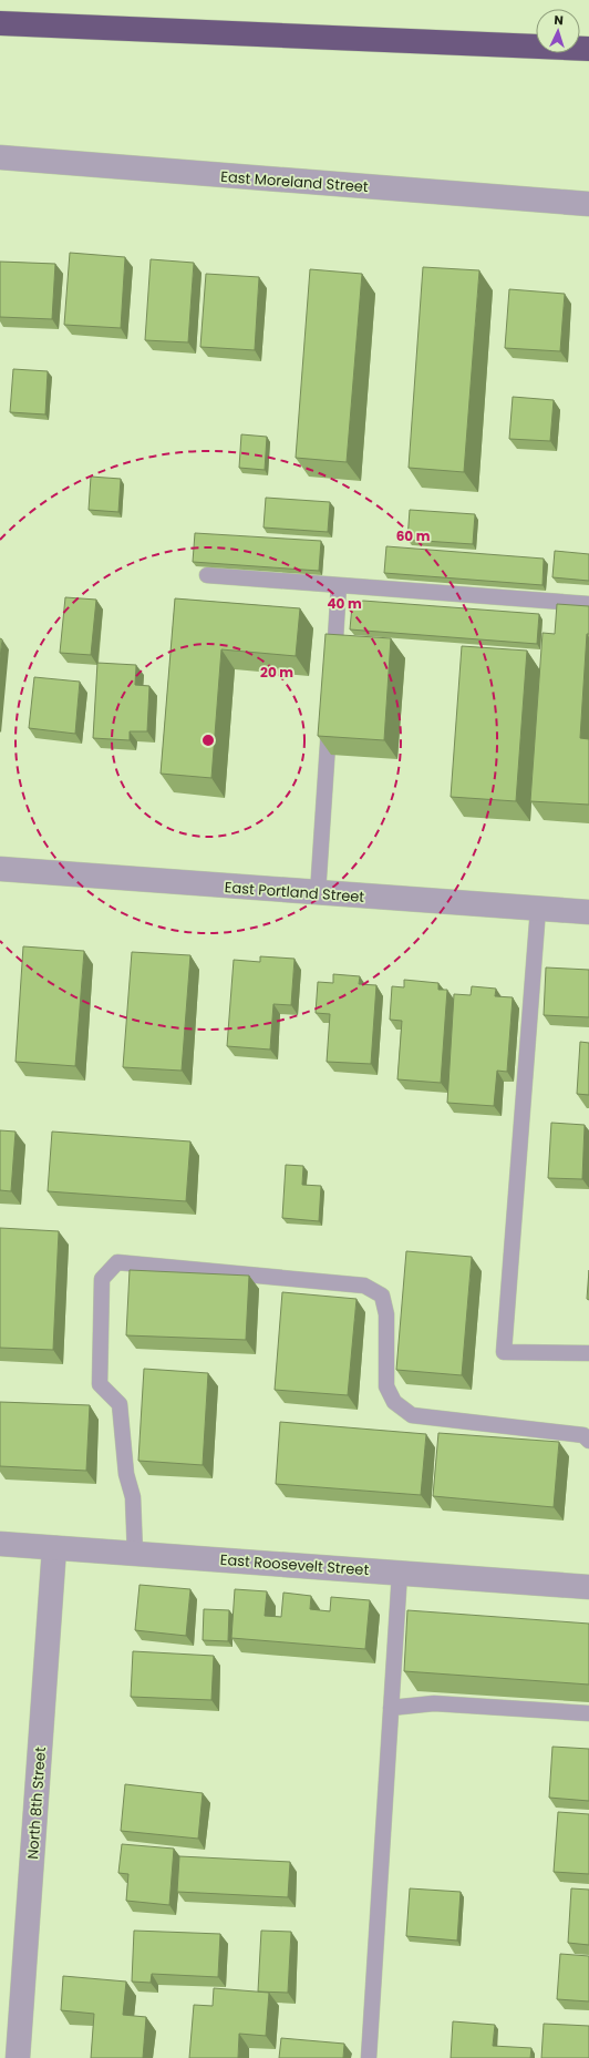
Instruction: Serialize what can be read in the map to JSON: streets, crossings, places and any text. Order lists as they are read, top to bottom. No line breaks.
{"streets":{"street":["East Moreland Street","East Portland Street","East Roosevelt Street","North 8th Street"]},"crossings":[["East Roosevelt Street","North 8th Street"]],"north":"top","rings":["60 m","40 m","20 m"]}
